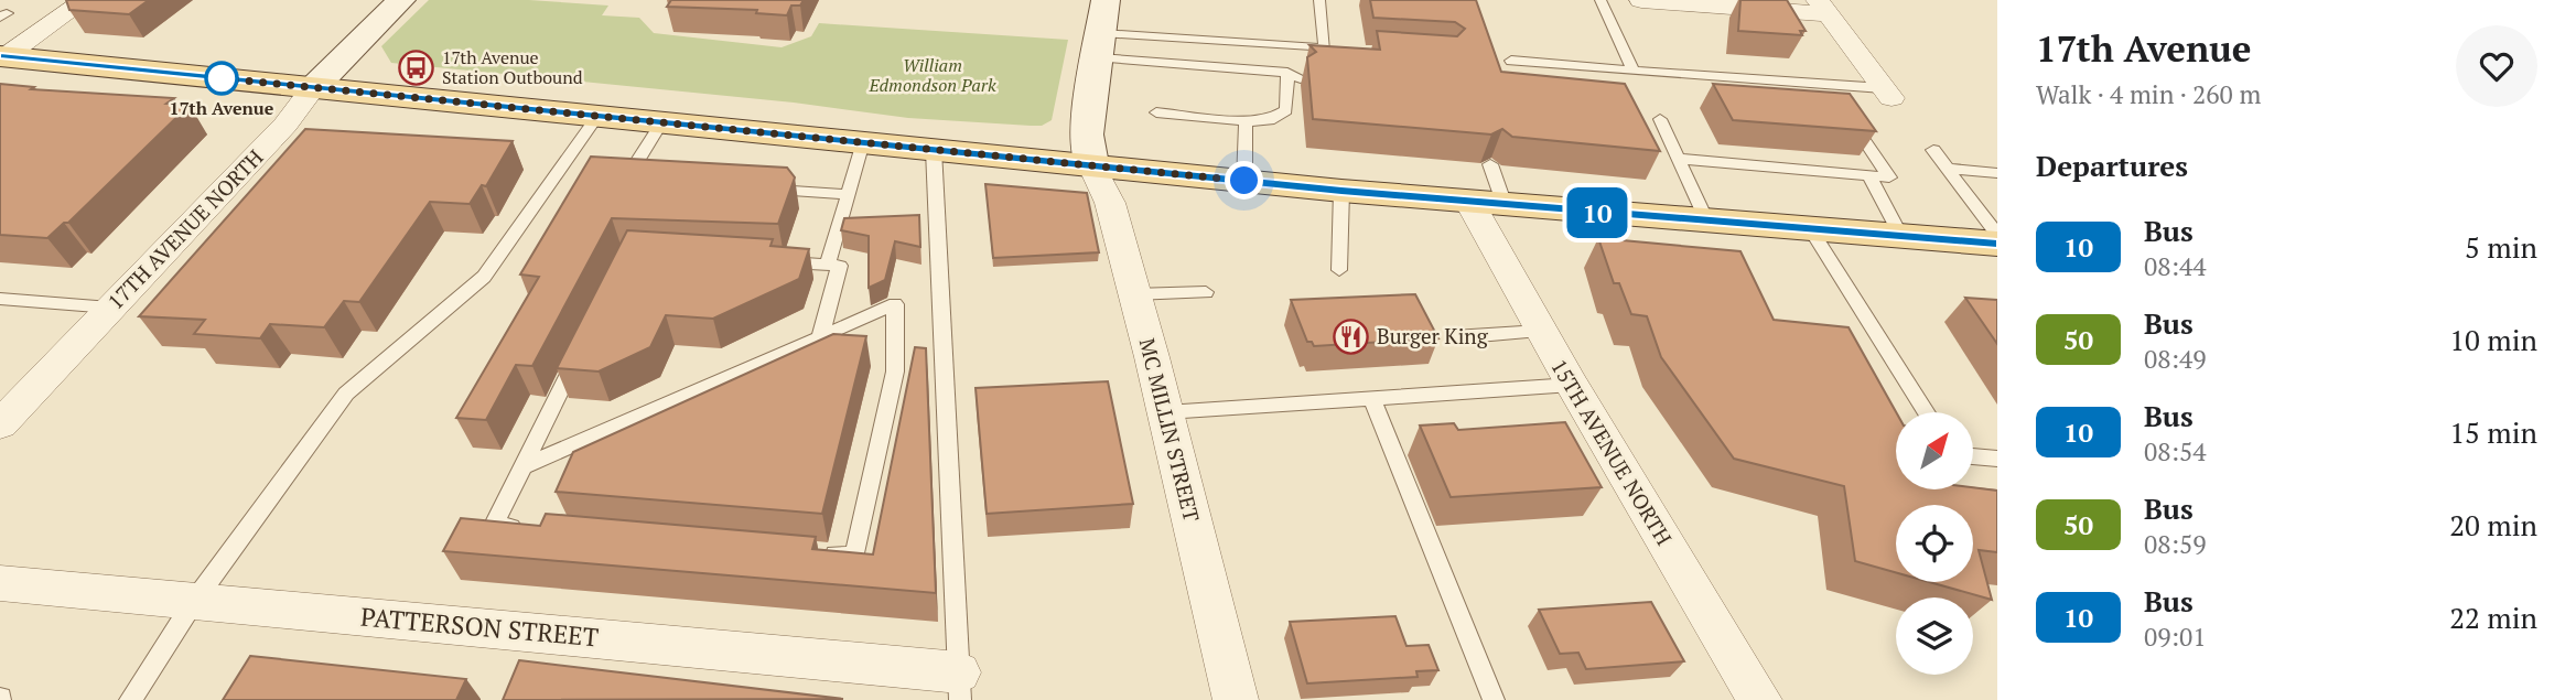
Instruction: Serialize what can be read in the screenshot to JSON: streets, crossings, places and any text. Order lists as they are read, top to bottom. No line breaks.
{"streets":{"street":["17TH AVENUE NORTH","MC MILLIN STREET","15TH AVENUE NORTH","PATTERSON STREET"]},"parks":["William Edmondson Park"],"places":{"bus stop":["17th Avenue Station Outbound"],"other":["17th Avenue"],"restaurant":["Burger King"]},"lines":["bus line 10"],"north":"top right","page":{"on_map":"10","heading":[["17th Avenue","Walk · 4 min · 260 m"],"Departures"],"list":[{"mark":"10","name":"Bus","note":"08:44","value":"5 min"},{"mark":"50","name":"Bus","note":"08:49","value":"10 min"},{"mark":"10","name":"Bus","note":"08:54","value":"15 min"},{"mark":"50","name":"Bus","note":"08:59","value":"20 min"},{"mark":"10","name":"Bus","note":"09:01","value":"22 min"}]}}
